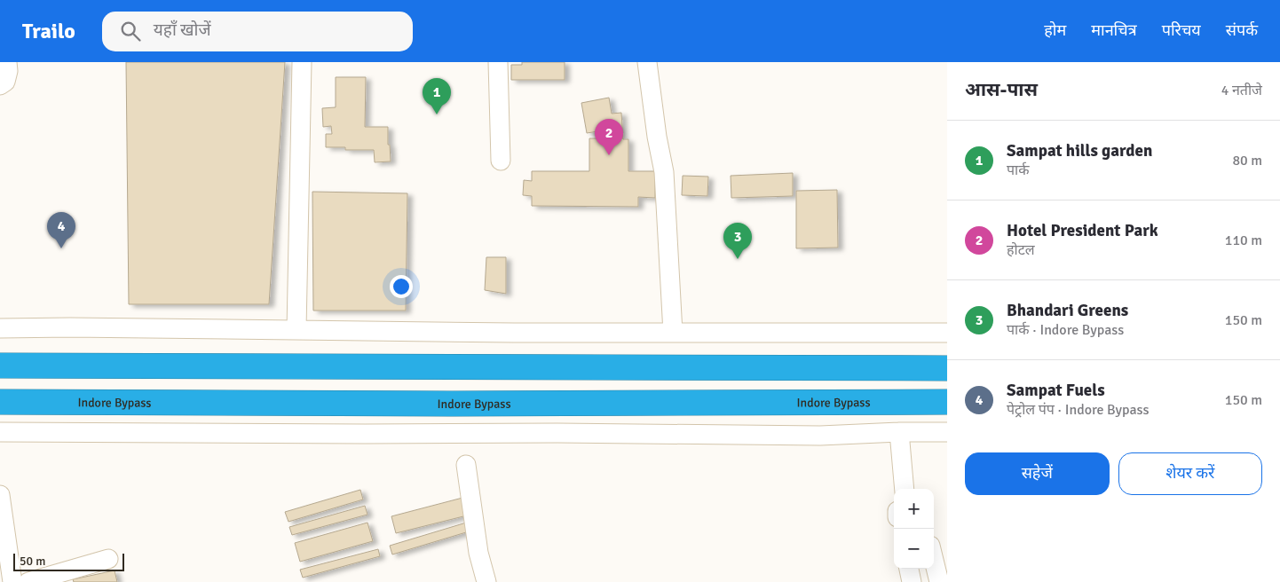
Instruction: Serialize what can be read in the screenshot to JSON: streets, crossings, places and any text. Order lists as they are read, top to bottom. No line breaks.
{"streets":{"highway":["Indore Bypass"]},"scale_bar":"50 m","page":{"header":"Trailo","search":"यहाँ खोजें","nav":["होम","मानचित्र","परिचय","संपर्क"],"heading":["आस-पास","4 नतीजे"],"pins":["1","2","4","3"],"list":[{"mark":"1","name":"Sampat hills garden","note":"पार्क","value":"80 m"},{"mark":"2","name":"Hotel President Park","note":"होटल","value":"110 m"},{"mark":"3","name":"Bhandari Greens","note":"पार्क · Indore Bypass","value":"150 m"},{"mark":"4","name":"Sampat Fuels","note":"पेट्रोल पंप · Indore Bypass","value":"150 m"}],"buttons":["सहेजें","शेयर करें"],"map_buttons":["+","−"],"scale":"50 m"}}
